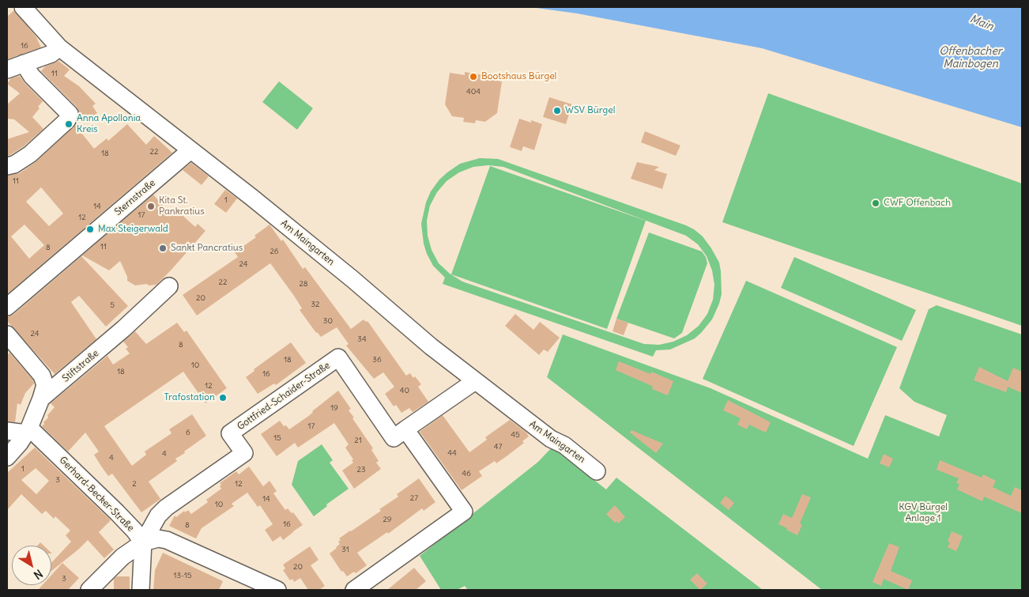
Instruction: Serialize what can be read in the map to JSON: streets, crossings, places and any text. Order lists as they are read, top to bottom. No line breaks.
{"streets":{"street":["Sternstraße","Am Maingarten","Stiftstraße","Gottfried-Schaider-Straße","Gerhard-Becker-Straße"]},"crossings":[["Sternstraße","Am Maingarten"],["Am Maingarten","Gottfried-Schaider-Straße"],["Stiftstraße","Gerhard-Becker-Straße"],["Gottfried-Schaider-Straße","Gerhard-Becker-Straße"]],"water":["Main","Offenbacher Mainbogen"],"parks":["KGV Bürgel Anlage 1"],"places":["Bootshaus Bürgel","WSV Bürgel","Anna Apollonia Kreis","CWF Offenbach","Kita St. Pankratius","Max Steigerwald","Sankt Pancratius","Trafostation"],"house_numbers":["16","11","404","22","18","11","1","14","17","12","11","8","26","24","22","28","20","32","5","30","24","34","8","18","36","10","18","16","12","40","19","17","6","45","15","21","47","44","4","4","1","23","46","3","2","12","27","14","10","29","16","8","31","20","13-15","3"],"north":"bottom right"}
